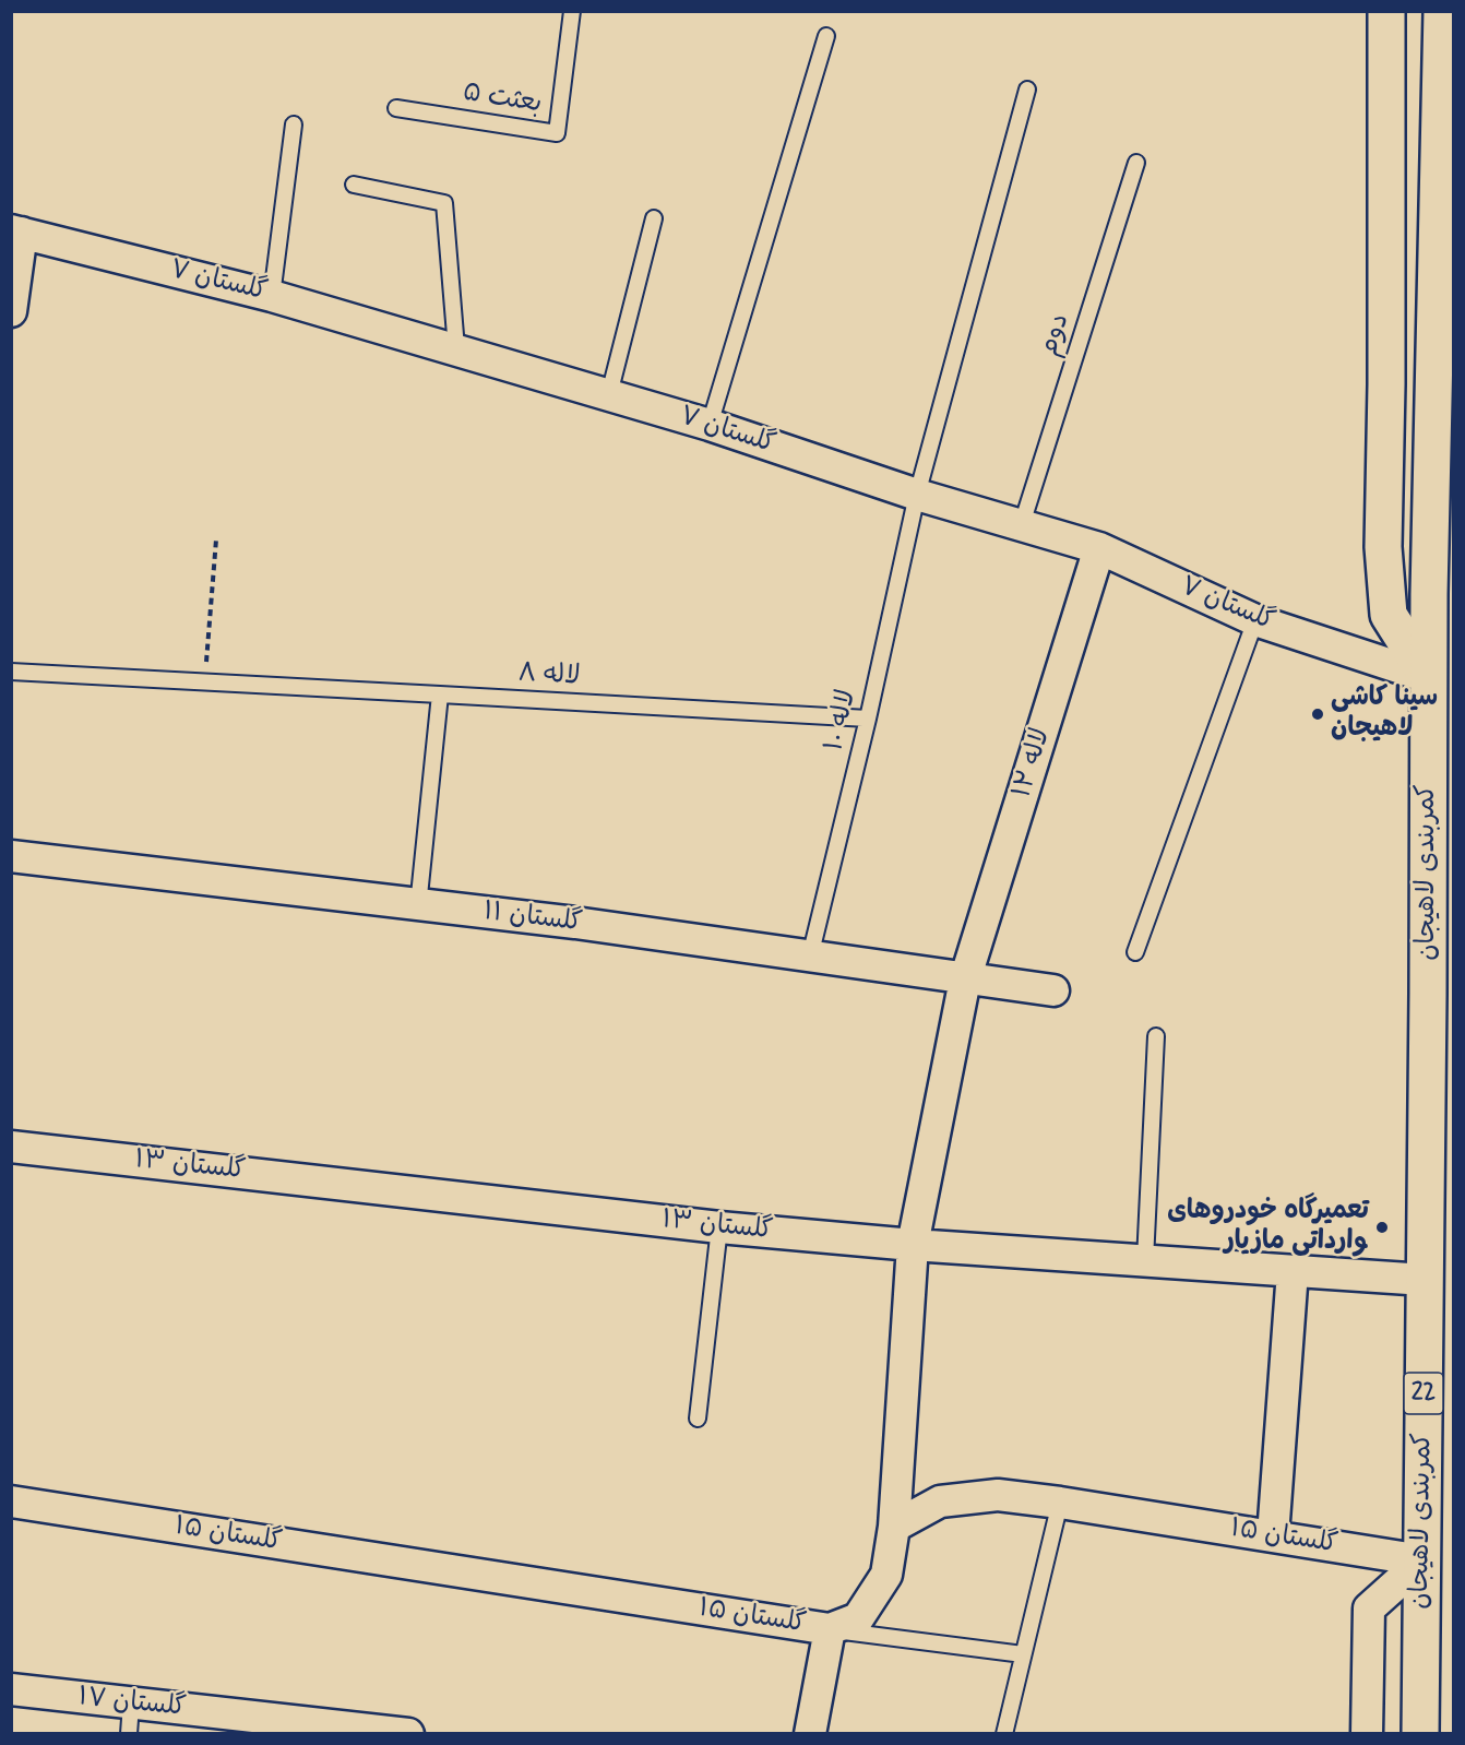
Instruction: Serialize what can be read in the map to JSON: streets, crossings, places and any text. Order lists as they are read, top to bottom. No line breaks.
{"streets":{"main road":["کمربندی لاهیجان","22"],"street":["گلستان ۷","لاله ۱۲","گلستان ۱۱","گلستان ۱۳","گلستان ۱۵","گلستان ۱۷"],"lane":["بعثت ۵","دوم","لاله ۸","لاله ۱۰"]},"crossings":[["گلستان ۷","دوم"],["گلستان ۷","لاله ۱۰"],["گلستان ۷","لاله ۱۲"],["گلستان ۷","کمربندی لاهیجان"],["لاله ۸","لاله ۱۰"],["لاله ۱۰","گلستان ۱۱"],["لاله ۱۲","گلستان ۱۱"],["لاله ۱۲","گلستان ۱۳"],["لاله ۱۲","گلستان ۱۵"],["کمربندی لاهیجان","گلستان ۱۳"],["کمربندی لاهیجان","گلستان ۱۵"]],"places":["سینا کاشی لاهیجان","تعمیرگاه خودروهای وارداتی مازیار"]}
